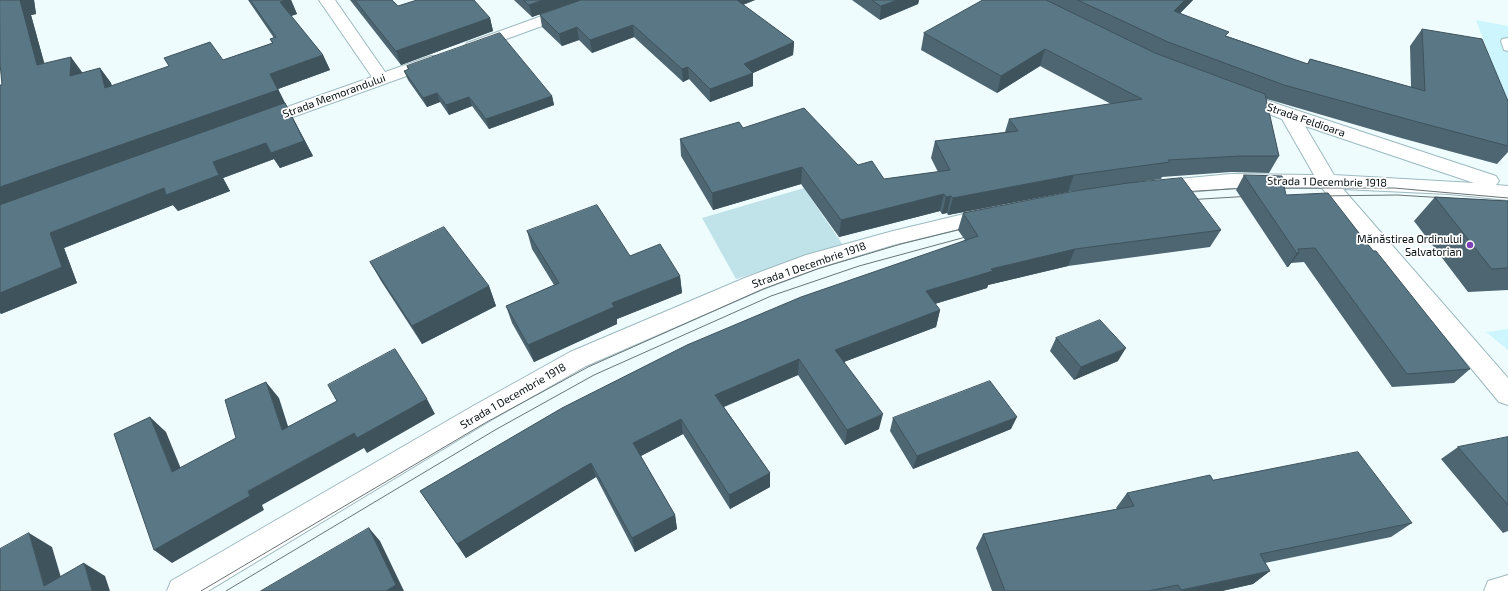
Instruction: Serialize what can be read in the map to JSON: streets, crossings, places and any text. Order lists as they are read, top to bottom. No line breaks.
{"streets":{"street":["Strada Memorandului","Strada Feldioara","Strada 1 Decembrie 1918"]},"places":["Mănăstirea Ordinului Salvatorian"]}
